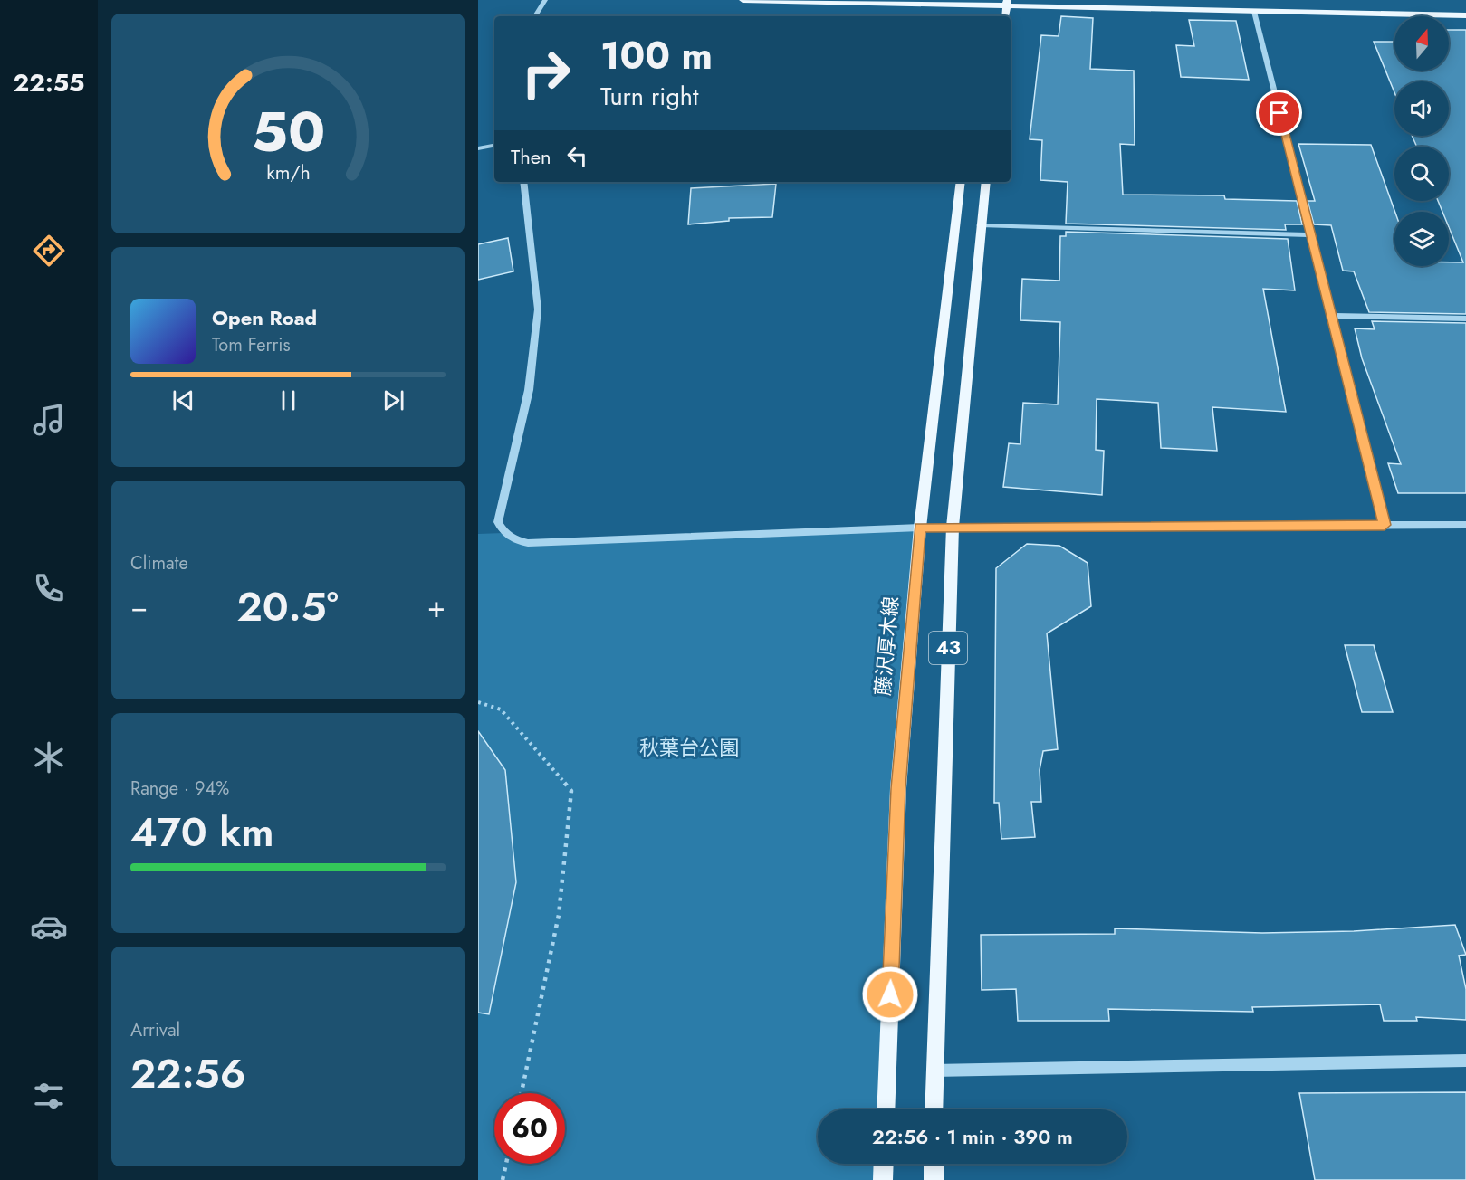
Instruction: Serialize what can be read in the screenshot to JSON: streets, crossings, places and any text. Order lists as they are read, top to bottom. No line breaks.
{"streets":{"main road":["藤沢厚木線","43"]},"parks":["秋葉台公園"],"north":"top","page":{"tabs":"22:55","turn":["100 m","Turn right"],"then":"Then","song":["Open Road","Tom Ferris"],"tile":["Climate",["Range · 94%","470 km"],["Arrival","22:56"]],"heat":["−","20.5°","+"],"limit":"60","trip":"22:56 · 1 min · 390 m","gauge":["50","km/h"]}}
